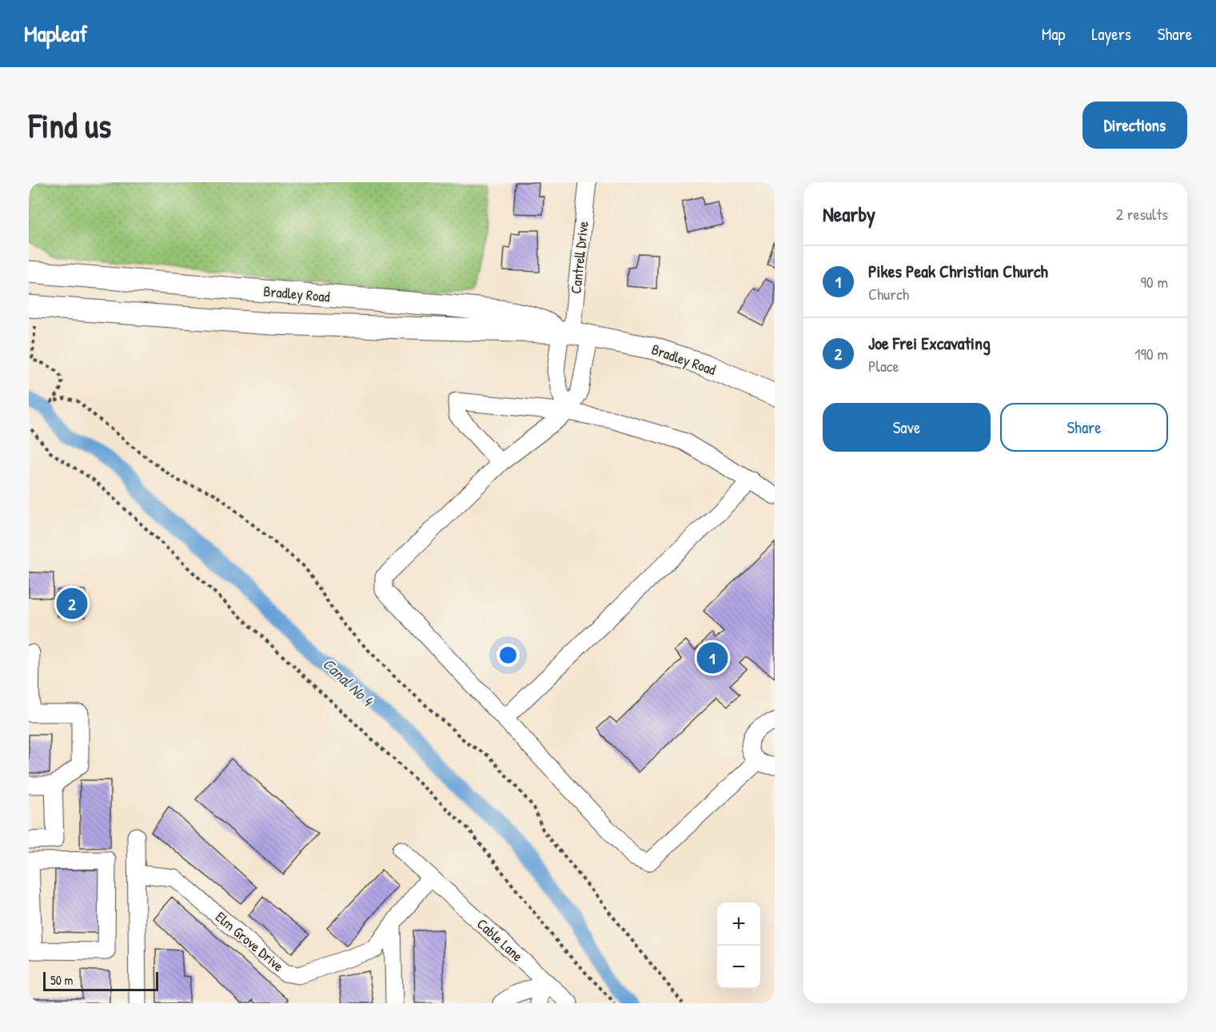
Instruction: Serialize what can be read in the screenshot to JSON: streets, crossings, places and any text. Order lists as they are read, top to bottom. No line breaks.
{"streets":{"main road":["Bradley Road"],"street":["Cantrell Drive","Cable Lane","Elm Grove Drive"]},"crossings":[["Cantrell Drive","Bradley Road"]],"water":["Canal No 4"],"scale_bar":"50 m","page":{"header":"Mapleaf","nav":["Map","Layers","Share"],"buttons":["Directions",["Save","Share"]],"title":"Find us","heading":["Nearby","2 results"],"list":[{"mark":"1","name":"Pikes Peak Christian Church","note":"Church","value":"90 m"},{"mark":"2","name":"Joe Frei Excavating","note":"Place","value":"190 m"}],"pins":["2","1"],"map_buttons":["+","−"],"scale":"50 m"}}
